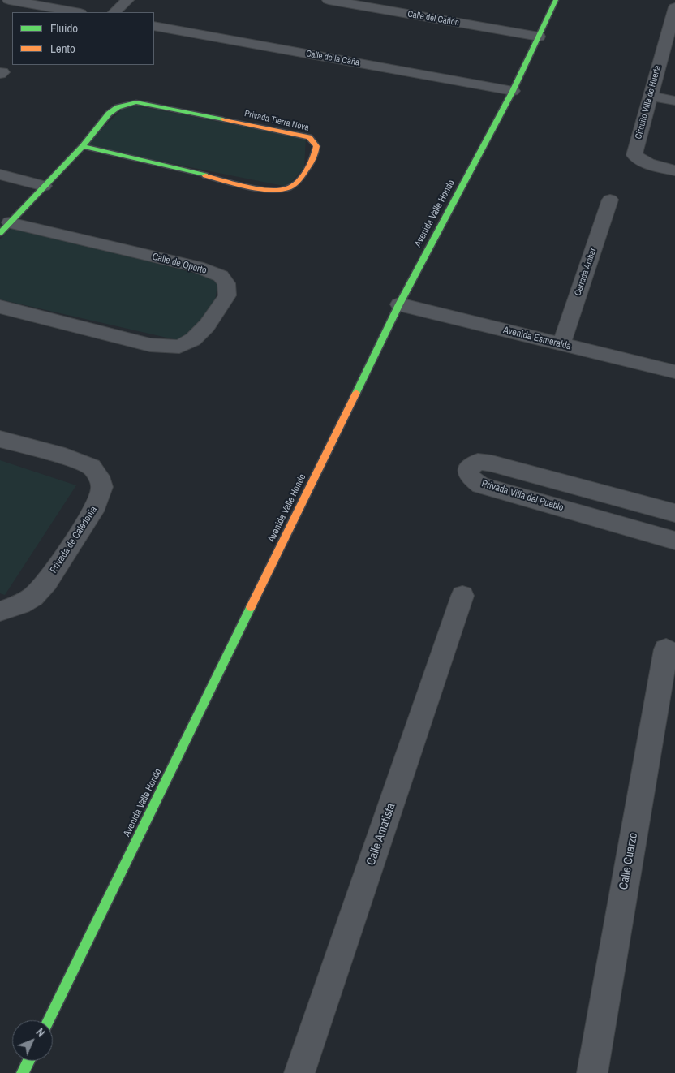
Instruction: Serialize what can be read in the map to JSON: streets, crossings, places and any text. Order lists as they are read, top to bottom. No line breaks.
{"streets":{"street":["Calle del Cañón","Calle de la Caña","Circuito Villa de Huerta","Privada Tierra Nova","Avenida Valle Hondo","Calle de Oporto","Cerrada Ámbar","Avenida Esmeralda","Privada Villa del Pueblo","Privada de Caledonia","Calle Amatista","Calle Cuarzo"]},"crossings":[["Calle del Cañón","Avenida Valle Hondo"],["Calle de la Caña","Avenida Valle Hondo"],["Privada Tierra Nova","Calle de Oporto"],["Avenida Valle Hondo","Avenida Esmeralda"],["Cerrada Ámbar","Avenida Esmeralda"]],"legend":["Fluido","Lento"],"north":"top right"}
